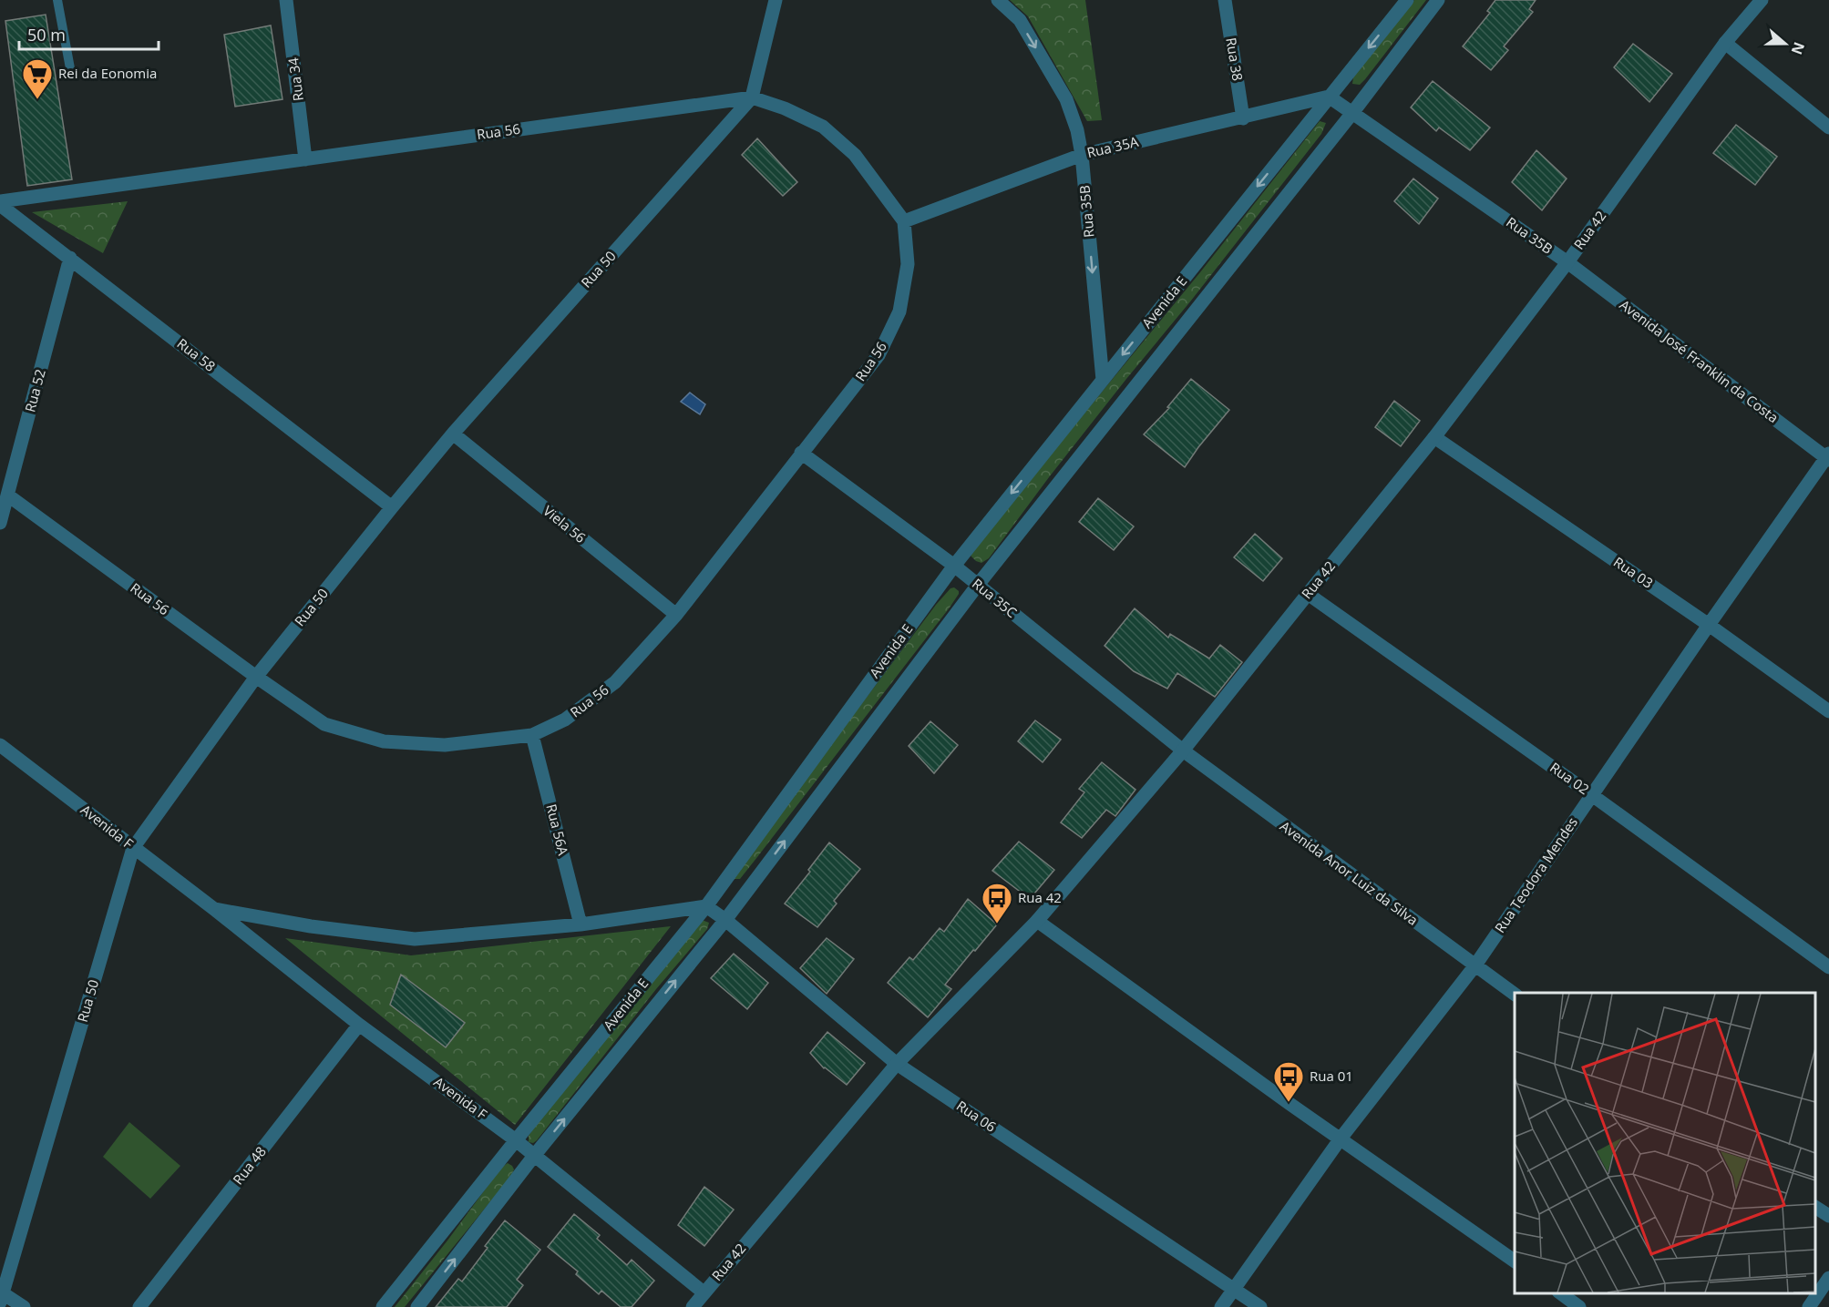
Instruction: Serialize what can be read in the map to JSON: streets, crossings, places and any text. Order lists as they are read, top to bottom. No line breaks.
{"streets":{"street":["Rua 38","Rua 34","Rua 56","Rua 35A","Rua 35B","Rua 42","Rua 50","Avenida E","Rua 58","Avenida José Franklin da Costa","Rua 52","Viela 56","Rua 03","Rua 35C","Rua 02","Avenida F","Rua 56A","Avenida Anor Luiz da Silva","Rua Teodora Mendes","Rua 06","Rua 48"]},"crossings":[["Rua 38","Rua 35A"],["Rua 34","Rua 56"],["Rua 56","Rua 35A"],["Rua 56","Rua 50"],["Rua 56","Rua 58"],["Rua 56","Rua 52"],["Rua 56","Viela 56"],["Rua 56","Rua 35C"],["Rua 56","Rua 56A"],["Rua 35A","Rua 35B"],["Rua 35A","Avenida E"],["Rua 35B","Rua 42"],["Rua 35B","Avenida E"],["Rua 35B","Avenida José Franklin da Costa"],["Rua 42","Avenida José Franklin da Costa"],["Rua 42","Rua 03"],["Rua 42","Rua 35C"],["Rua 42","Rua 02"],["Rua 42","Avenida F"],["Rua 42","Avenida Anor Luiz da Silva"],["Rua 42","Rua 06"],["Rua 50","Rua 58"],["Rua 50","Viela 56"],["Rua 50","Avenida F"],["Avenida E","Rua 35C"],["Avenida E","Avenida F"],["Avenida E","Rua 06"],["Rua 58","Rua 52"],["Avenida José Franklin da Costa","Rua Teodora Mendes"],["Rua 03","Rua Teodora Mendes"],["Rua 35C","Avenida Anor Luiz da Silva"],["Rua 02","Rua Teodora Mendes"],["Avenida F","Rua 56A"],["Avenida F","Rua 06"],["Avenida F","Rua 48"],["Avenida Anor Luiz da Silva","Rua Teodora Mendes"],["Rua Teodora Mendes","Rua 06"]],"one_way":["Rua 35B"],"places":{"supermarket":["Rei da Eonomia"],"bus stop":["Rua 42","Rua 01"]},"scale_bar":"50 m","north":"right"}
